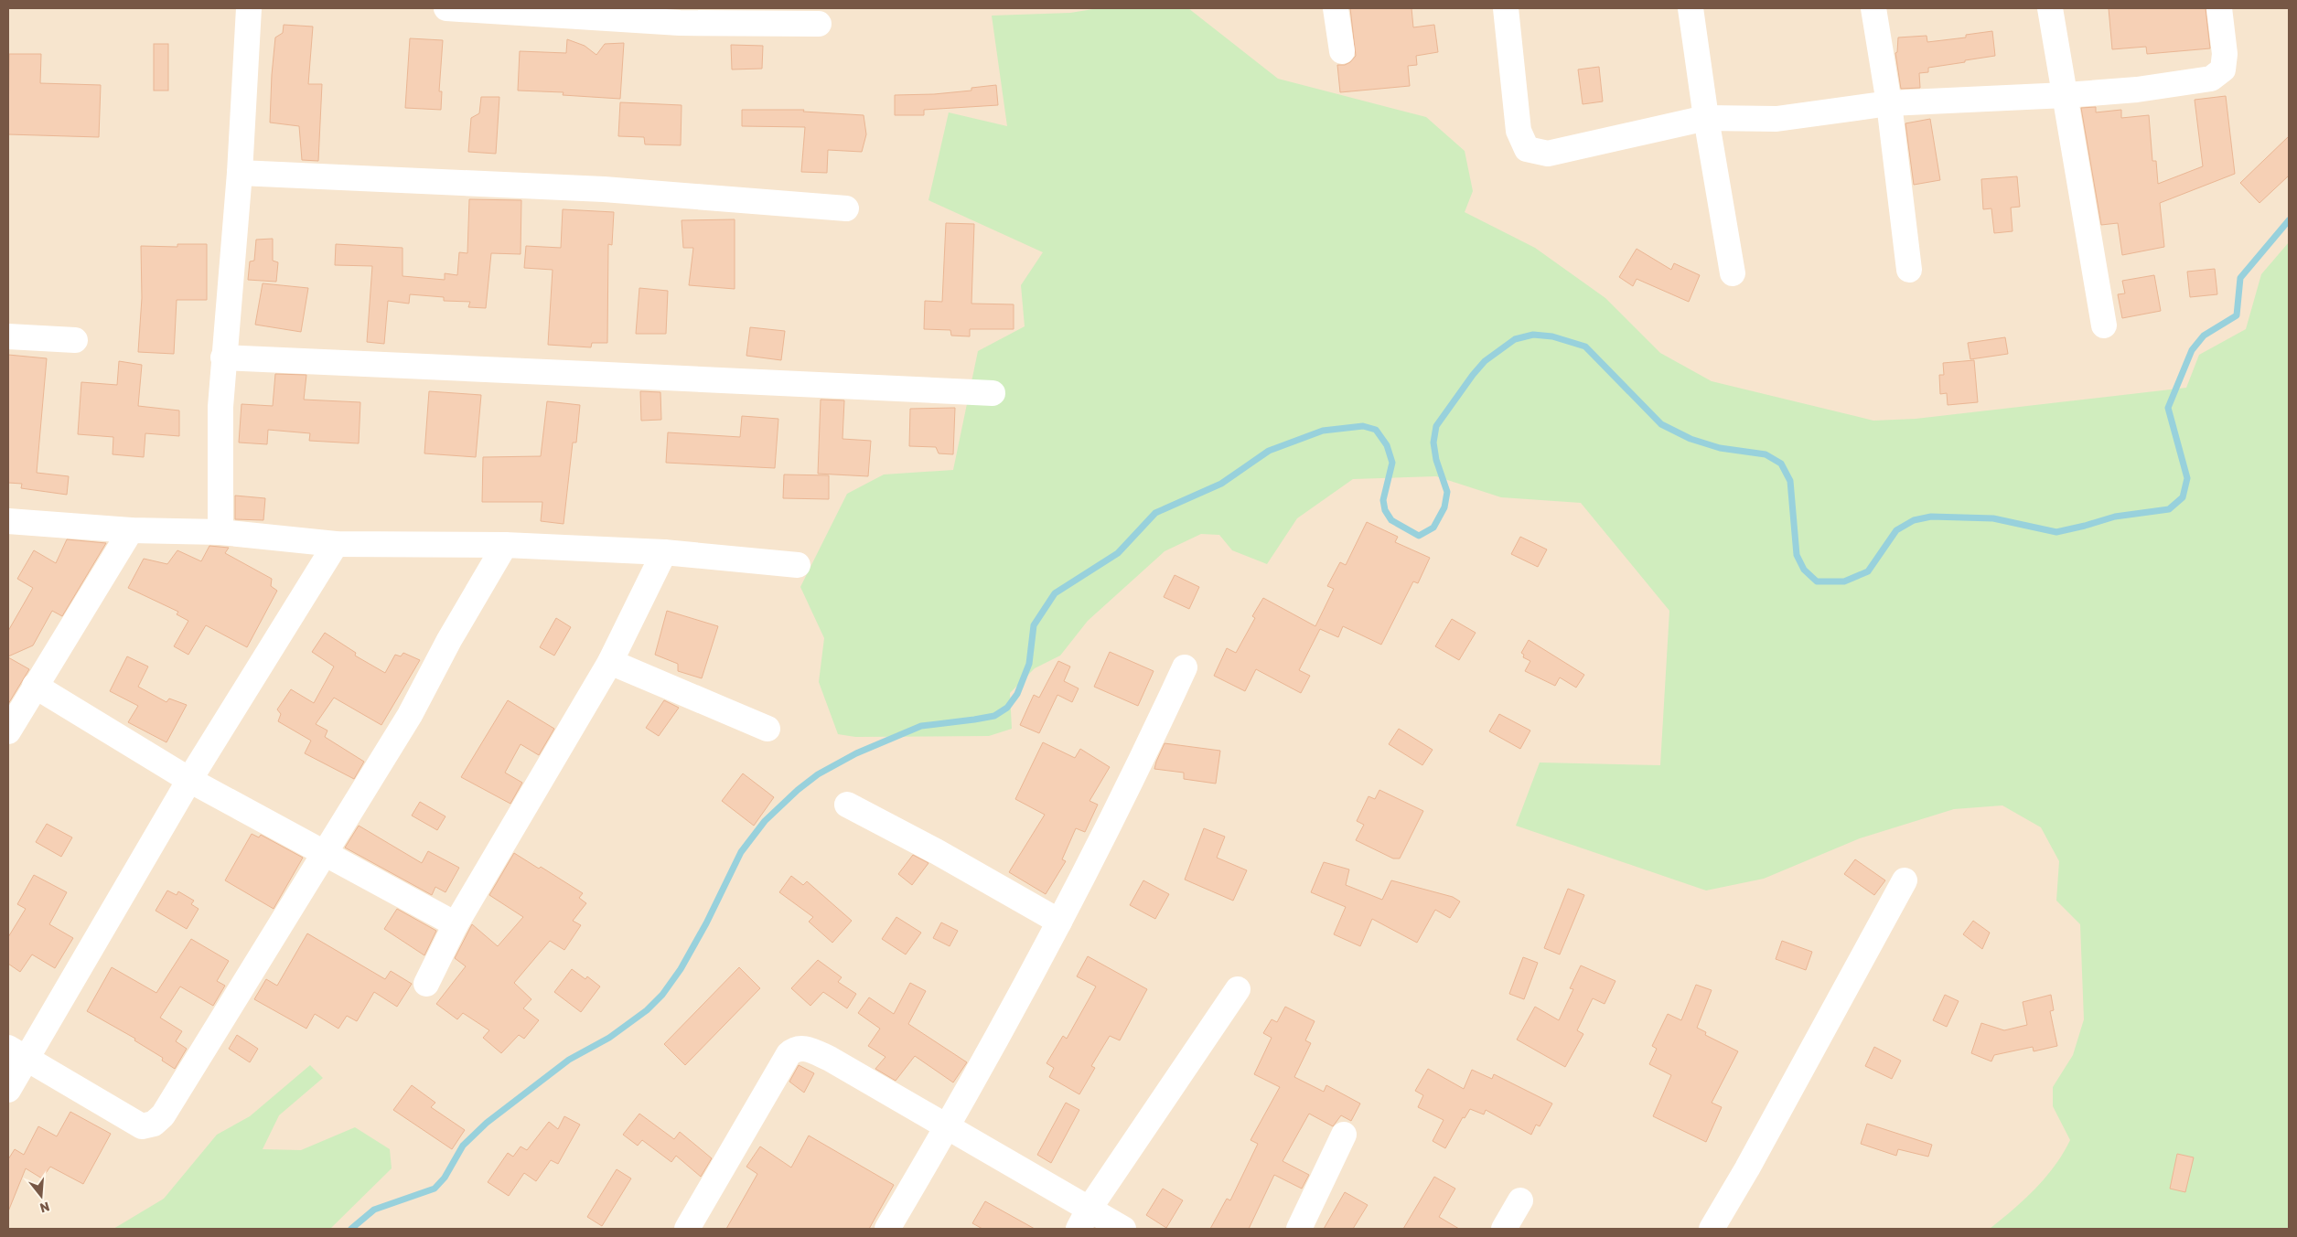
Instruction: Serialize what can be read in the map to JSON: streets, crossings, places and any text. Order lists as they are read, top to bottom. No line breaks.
{"north":"bottom"}
